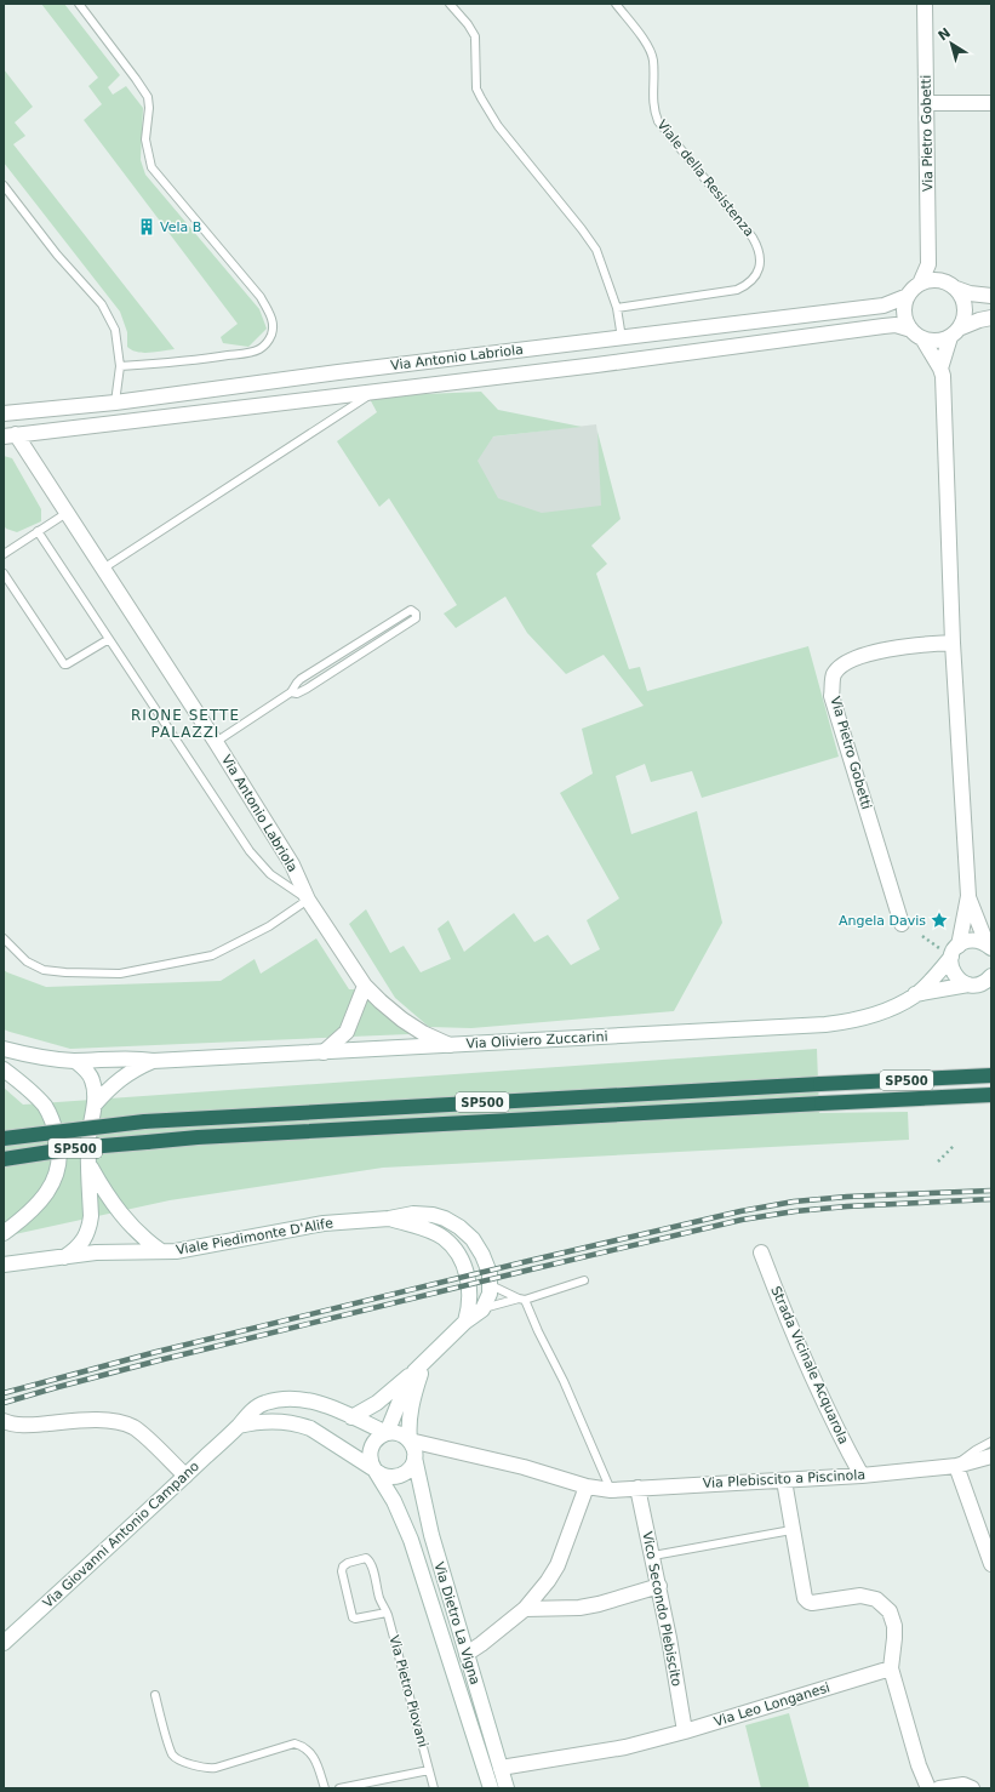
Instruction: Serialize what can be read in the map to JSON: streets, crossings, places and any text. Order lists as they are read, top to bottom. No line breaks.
{"streets":{"highway":["SP500"],"street":["Via Pietro Gobetti","Via Antonio Labriola","Via Oliviero Zuccarini","Viale Piedimonte D'Alife","Strada Vicinale Acquarola","Via Plebiscito a Piscinola","Via Giovanni Antonio Campano","Vico Secondo Plebiscito","Via Dietro La Vigna","Via Leo Longanesi"],"lane":["Viale della Resistenza","Via Pietro Piovani"]},"crossings":[["Via Pietro Gobetti","Via Antonio Labriola"],["Via Antonio Labriola","Via Oliviero Zuccarini"],["Strada Vicinale Acquarola","Via Plebiscito a Piscinola"],["Via Plebiscito a Piscinola","Via Giovanni Antonio Campano"],["Via Plebiscito a Piscinola","Vico Secondo Plebiscito"],["Via Plebiscito a Piscinola","Via Dietro La Vigna"],["Via Giovanni Antonio Campano","Via Dietro La Vigna"],["Vico Secondo Plebiscito","Via Leo Longanesi"],["Via Dietro La Vigna","Via Leo Longanesi"]],"districts":["RIONE SETTE PALAZZI"],"places":{"building":["Vela B"],"place":["Angela Davis"]},"north":"top left"}
